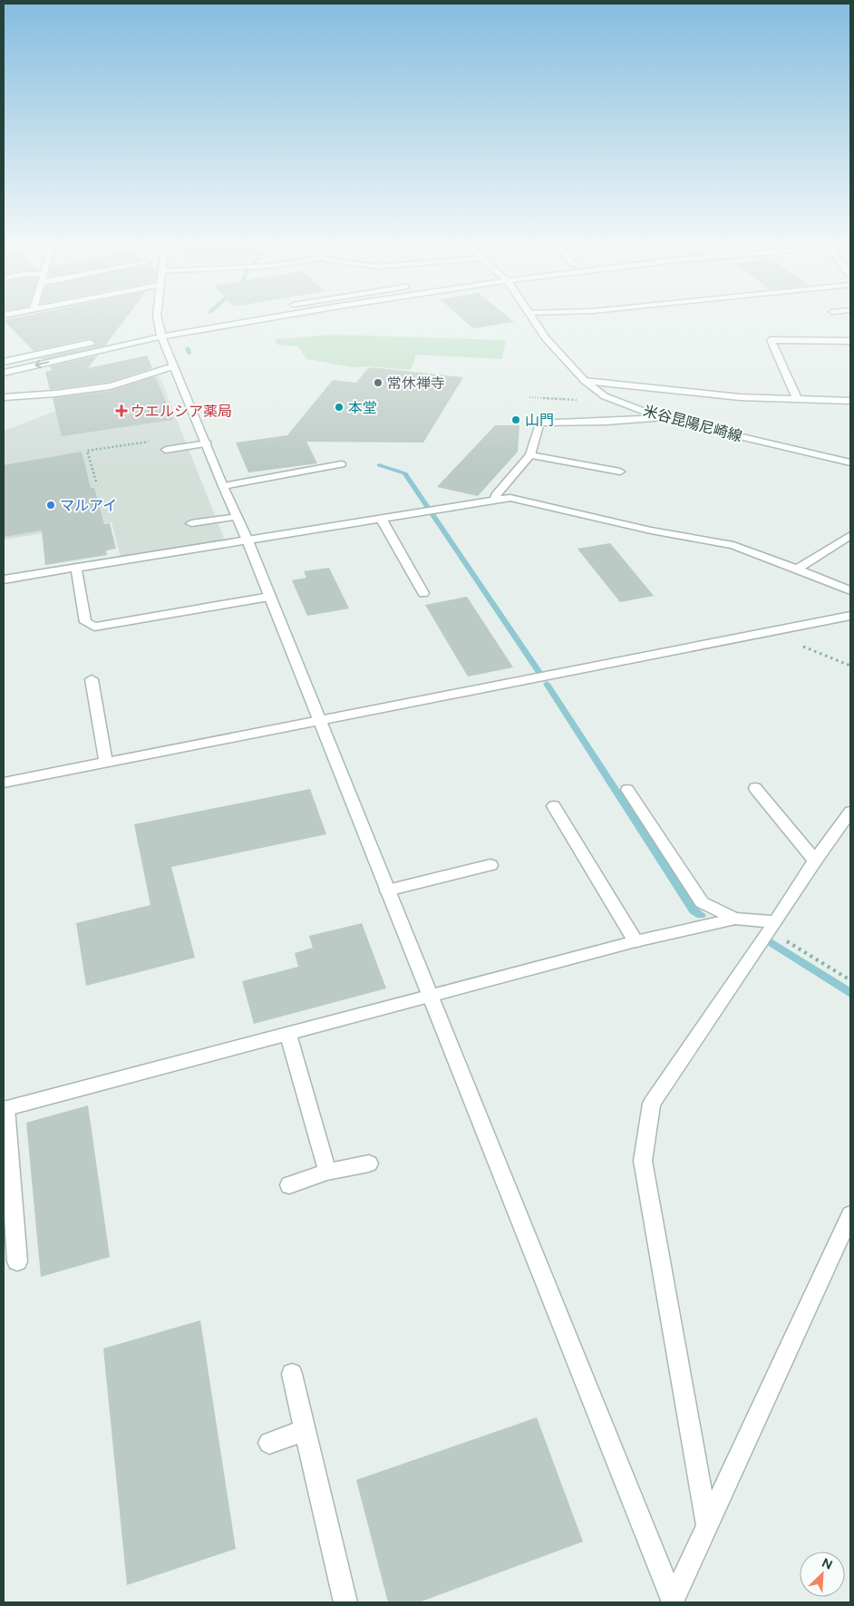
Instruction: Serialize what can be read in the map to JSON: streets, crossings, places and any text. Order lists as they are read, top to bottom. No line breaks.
{"streets":{"street":["米谷昆陽尼崎線"]},"places":{"other":["常休禅寺","本堂","山門","マルアイ"],"health":["ウエルシア薬局"]},"north":"top right"}
